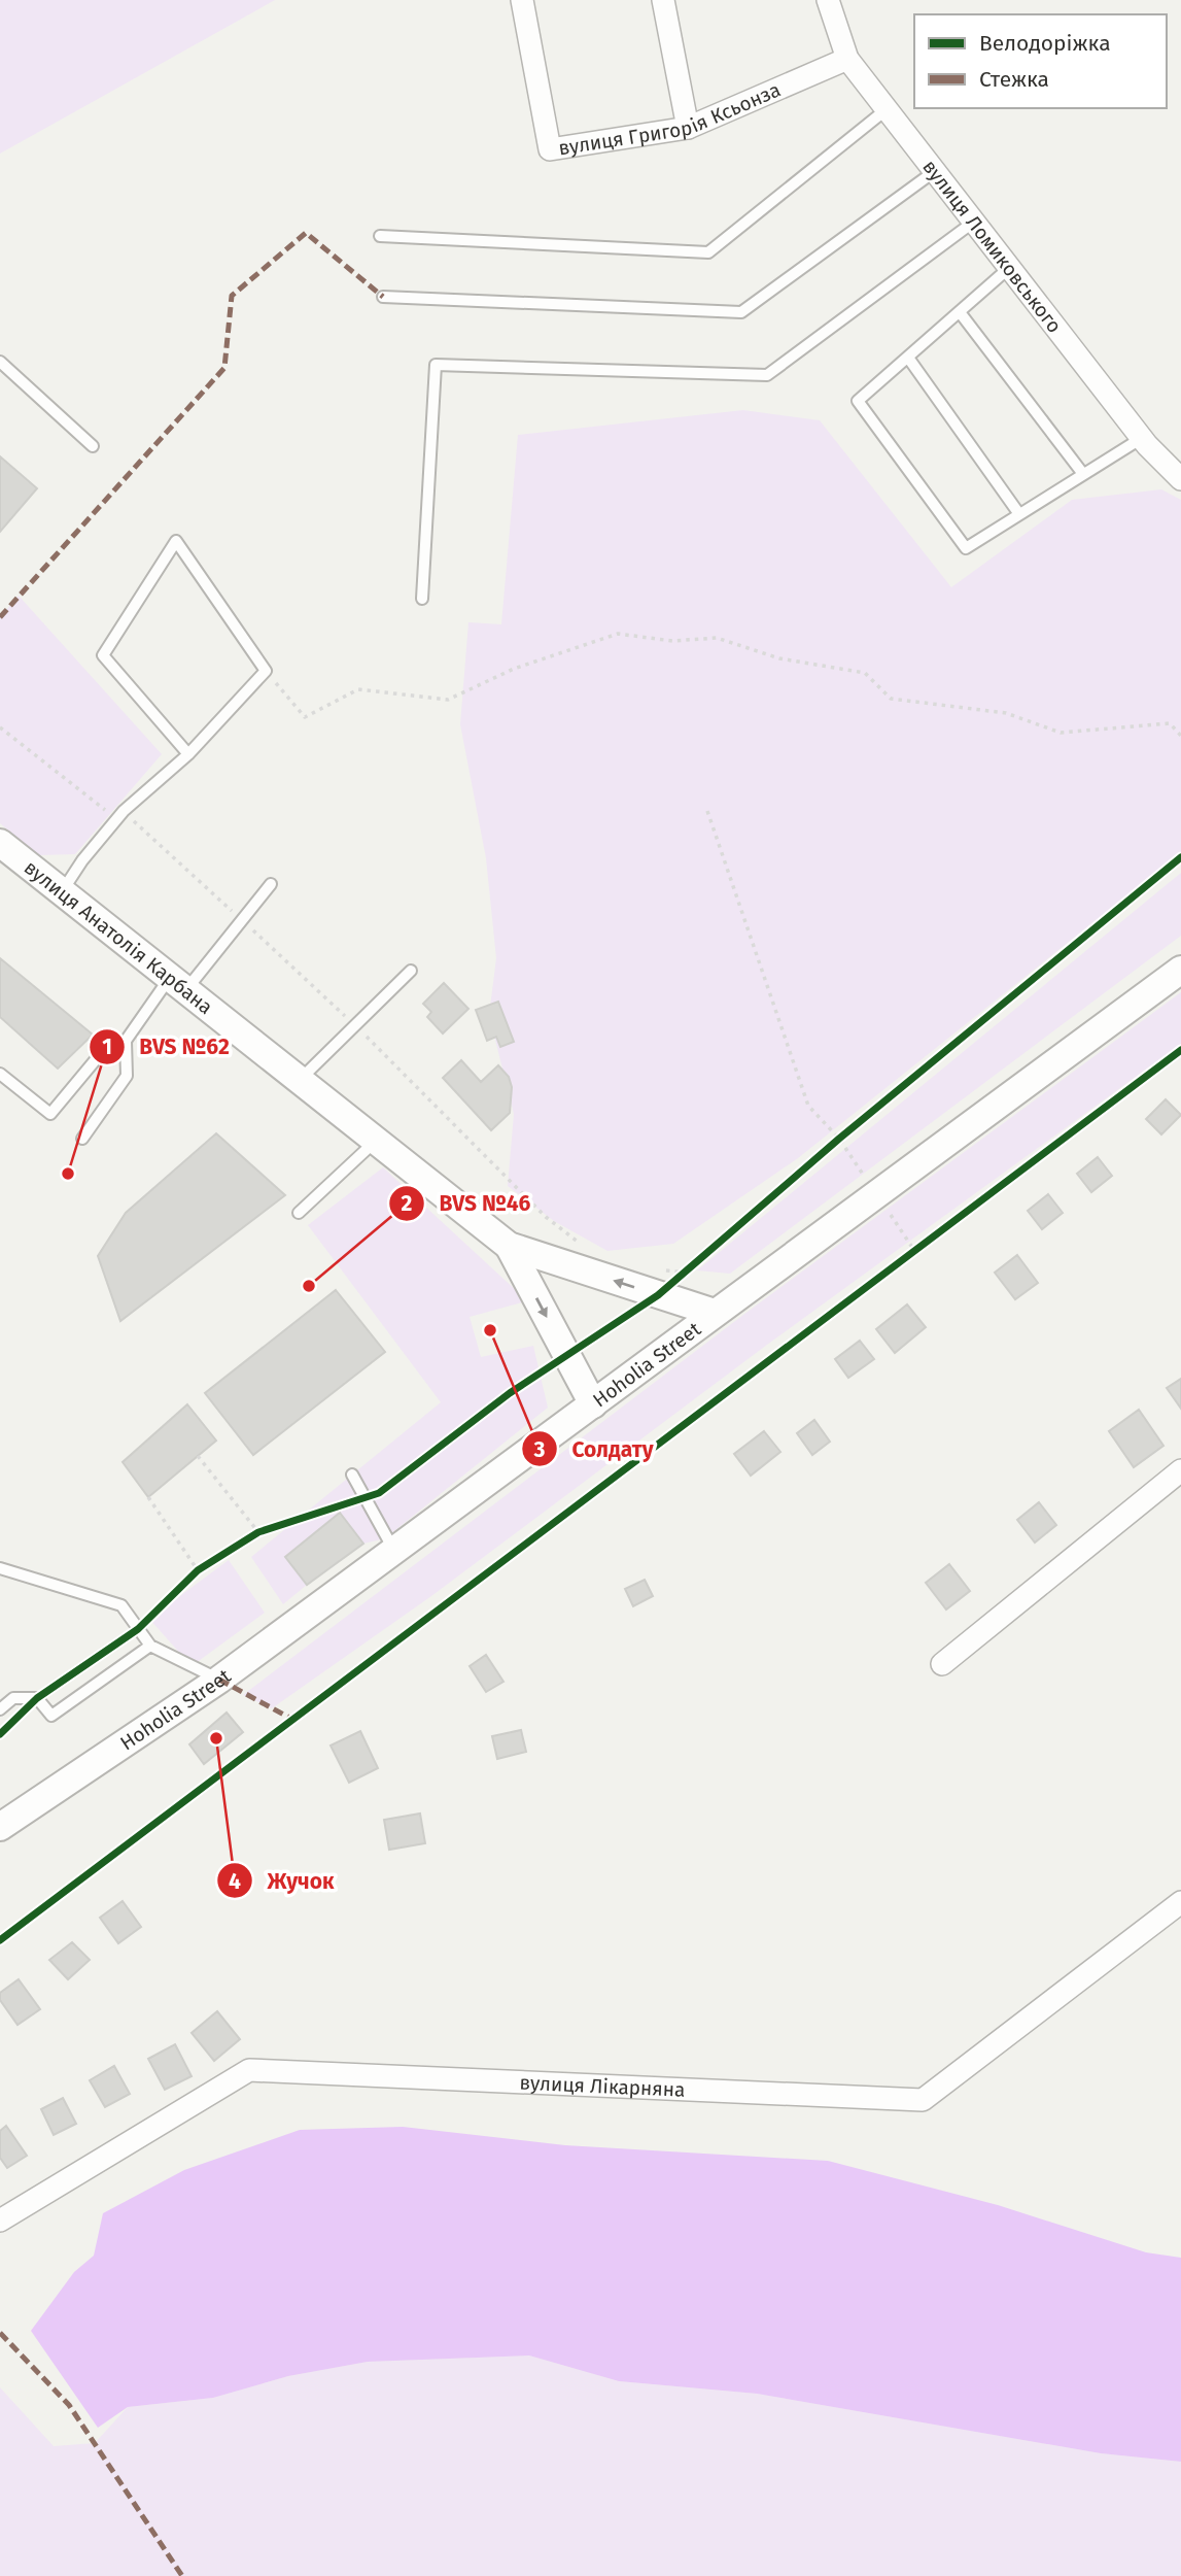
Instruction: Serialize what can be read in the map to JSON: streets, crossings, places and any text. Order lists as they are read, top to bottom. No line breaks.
{"streets":{"street":["вулиця Григорія Ксьонза","вулиця Ломиковського","вулиця Анатолія Карбана","Hoholia Street","вулиця Лікарняна"]},"crossings":[["вулиця Григорія Ксьонза","вулиця Ломиковського"]],"places":["BVS №62","BVS №46","Солдату","Жучок"],"legend":["Велодоріжка","Стежка"]}
